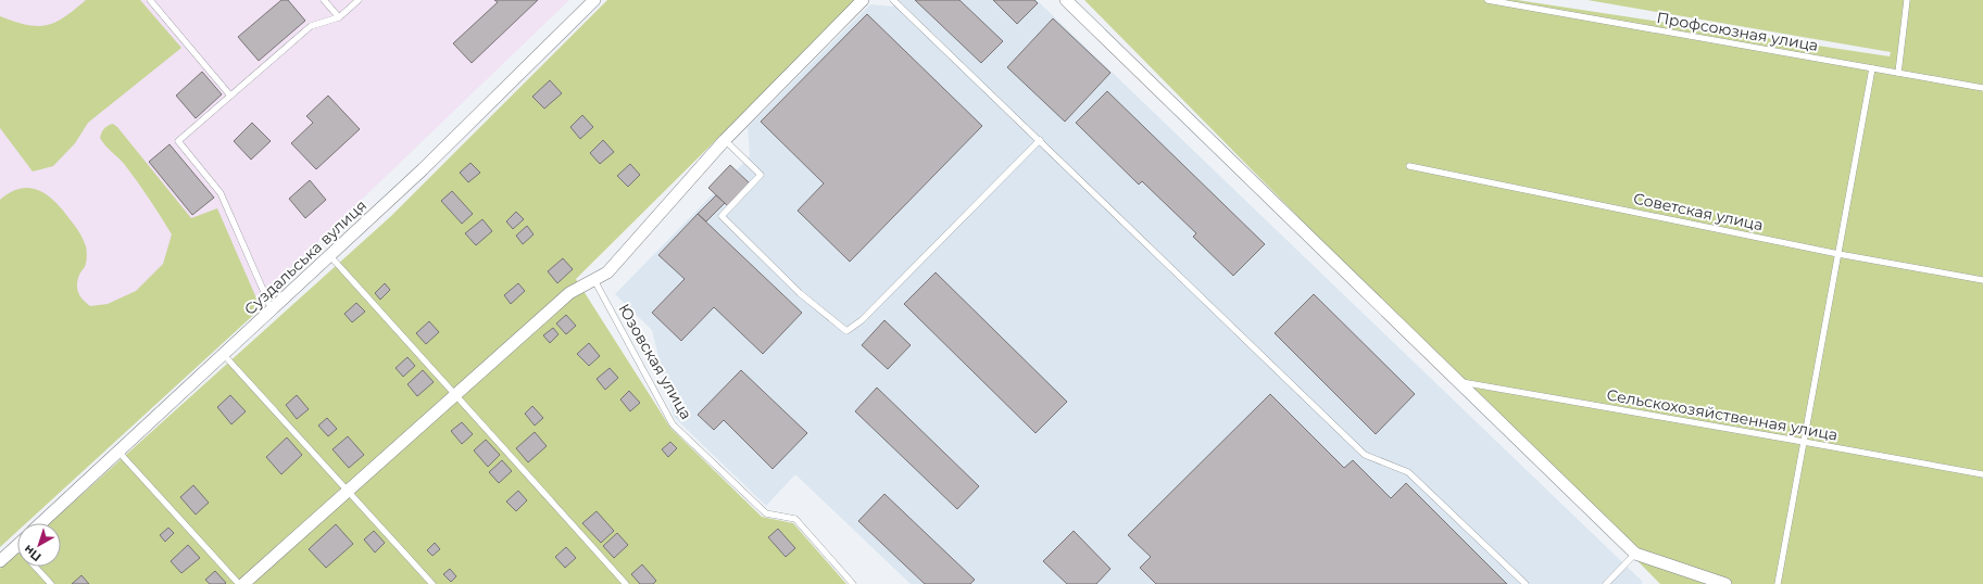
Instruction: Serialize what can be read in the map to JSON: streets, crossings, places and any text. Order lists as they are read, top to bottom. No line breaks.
{"streets":{"street":["Суздальська вулиця"],"lane":["Профсоюзная улица","Советская улица","Юзовская улица","Сельскохозяйственная улица"]},"north":"bottom left"}
